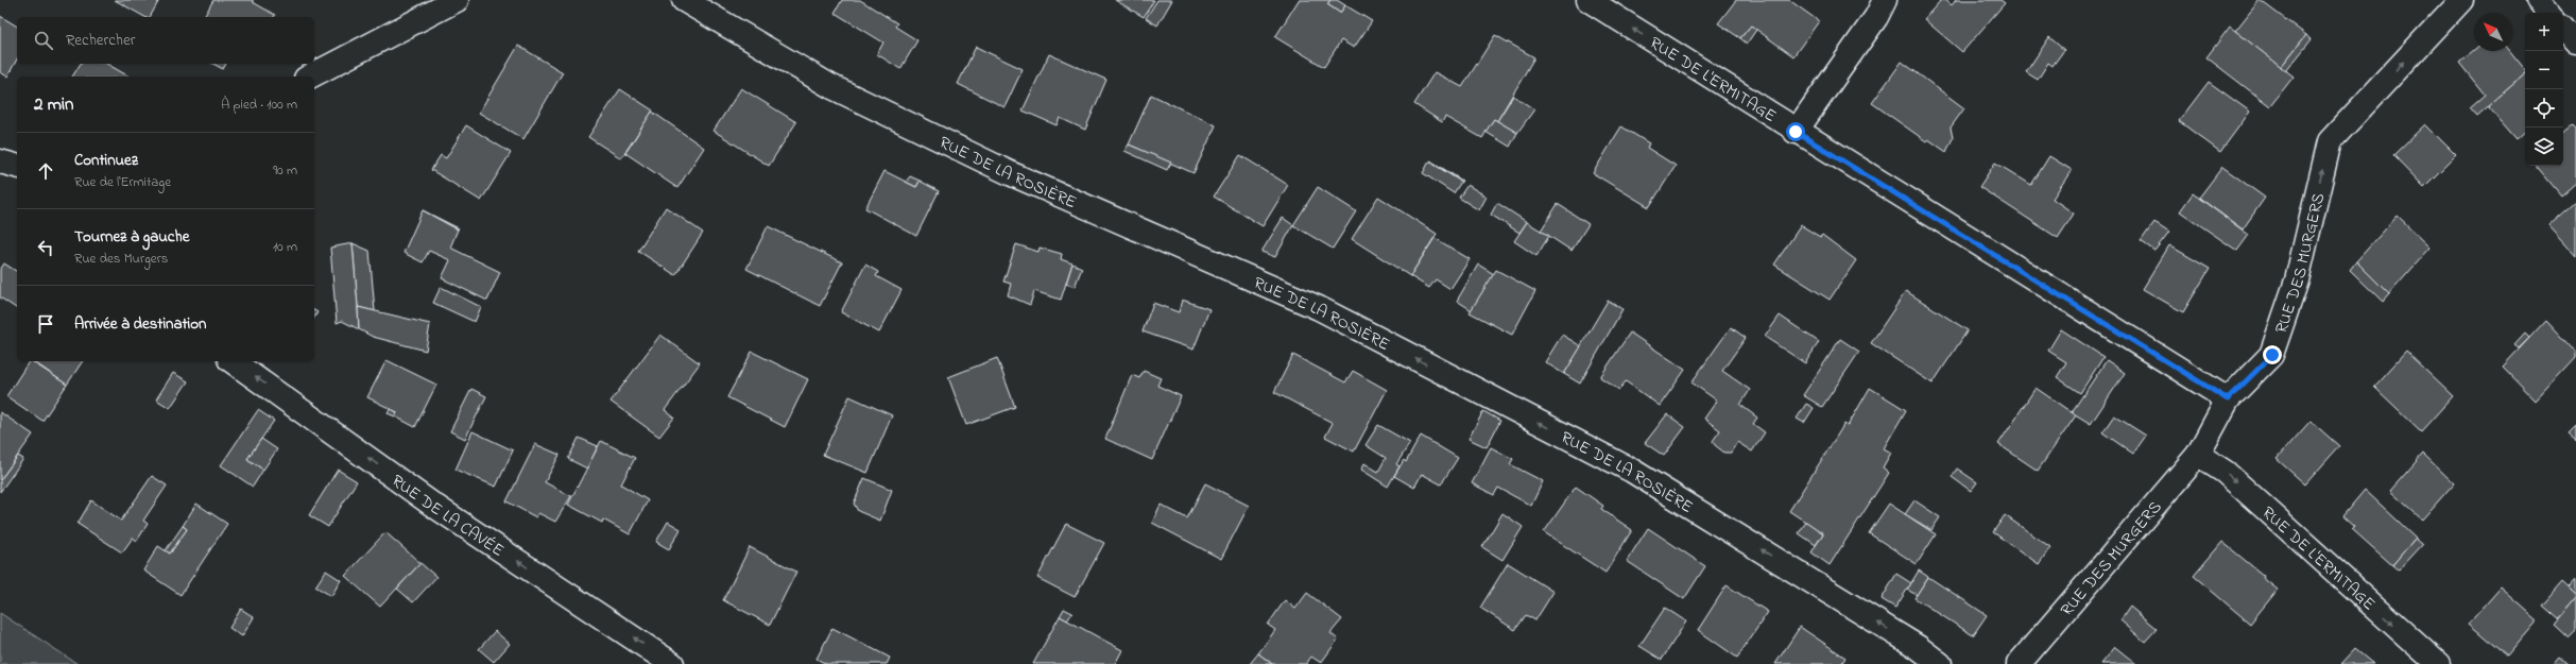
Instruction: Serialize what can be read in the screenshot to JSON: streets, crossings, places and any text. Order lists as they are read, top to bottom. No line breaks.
{"streets":{"street":["RUE DE L'ERMITAGE","RUE DE LA ROSIÈRE","RUE DES MURGERS","RUE DE LA CAVÉE"]},"crossings":[["RUE DE L'ERMITAGE","RUE DES MURGERS"]],"one_way":["RUE DE LA ROSIÈRE","RUE DES MURGERS","RUE DE LA CAVÉE"],"north":"top left","page":{"map_buttons":["+","−"],"search":"Rechercher","heading":["2 min","À pied · 100 m"],"list":[["Continuez","Rue de l'Ermitage","90 m"],["Tournez à gauche","Rue des Murgers","10 m"],"Arrivée à destination"]}}
